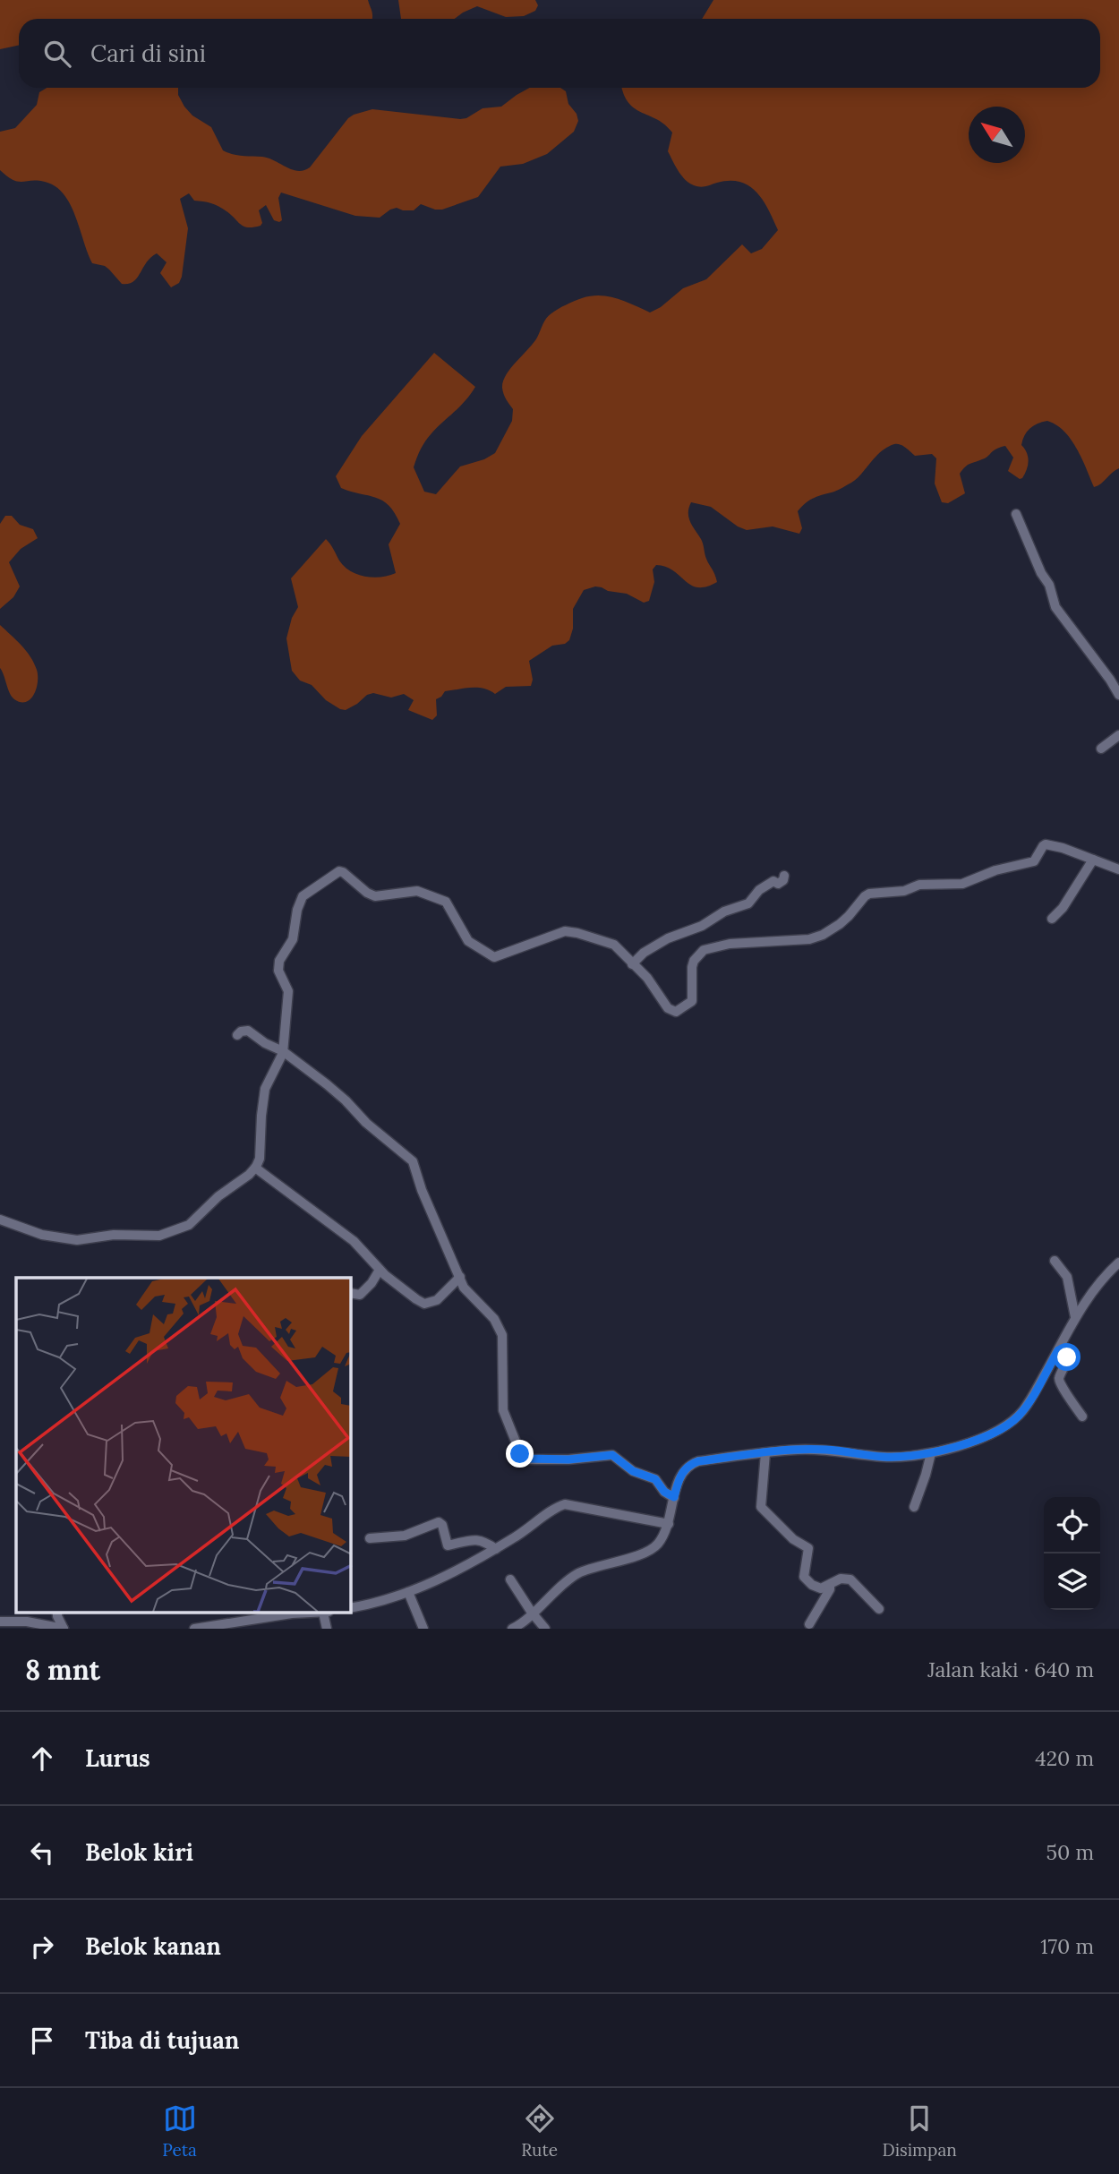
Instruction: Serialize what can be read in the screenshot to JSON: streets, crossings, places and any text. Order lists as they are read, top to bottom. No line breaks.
{"north":"top left","page":{"search":"Cari di sini","heading":["8 mnt","Jalan kaki · 640 m"],"list":[["Lurus","420 m"],["Belok kiri","50 m"],["Belok kanan","170 m"],"Tiba di tujuan"],"nav":["Peta","Rute","Disimpan"]}}
